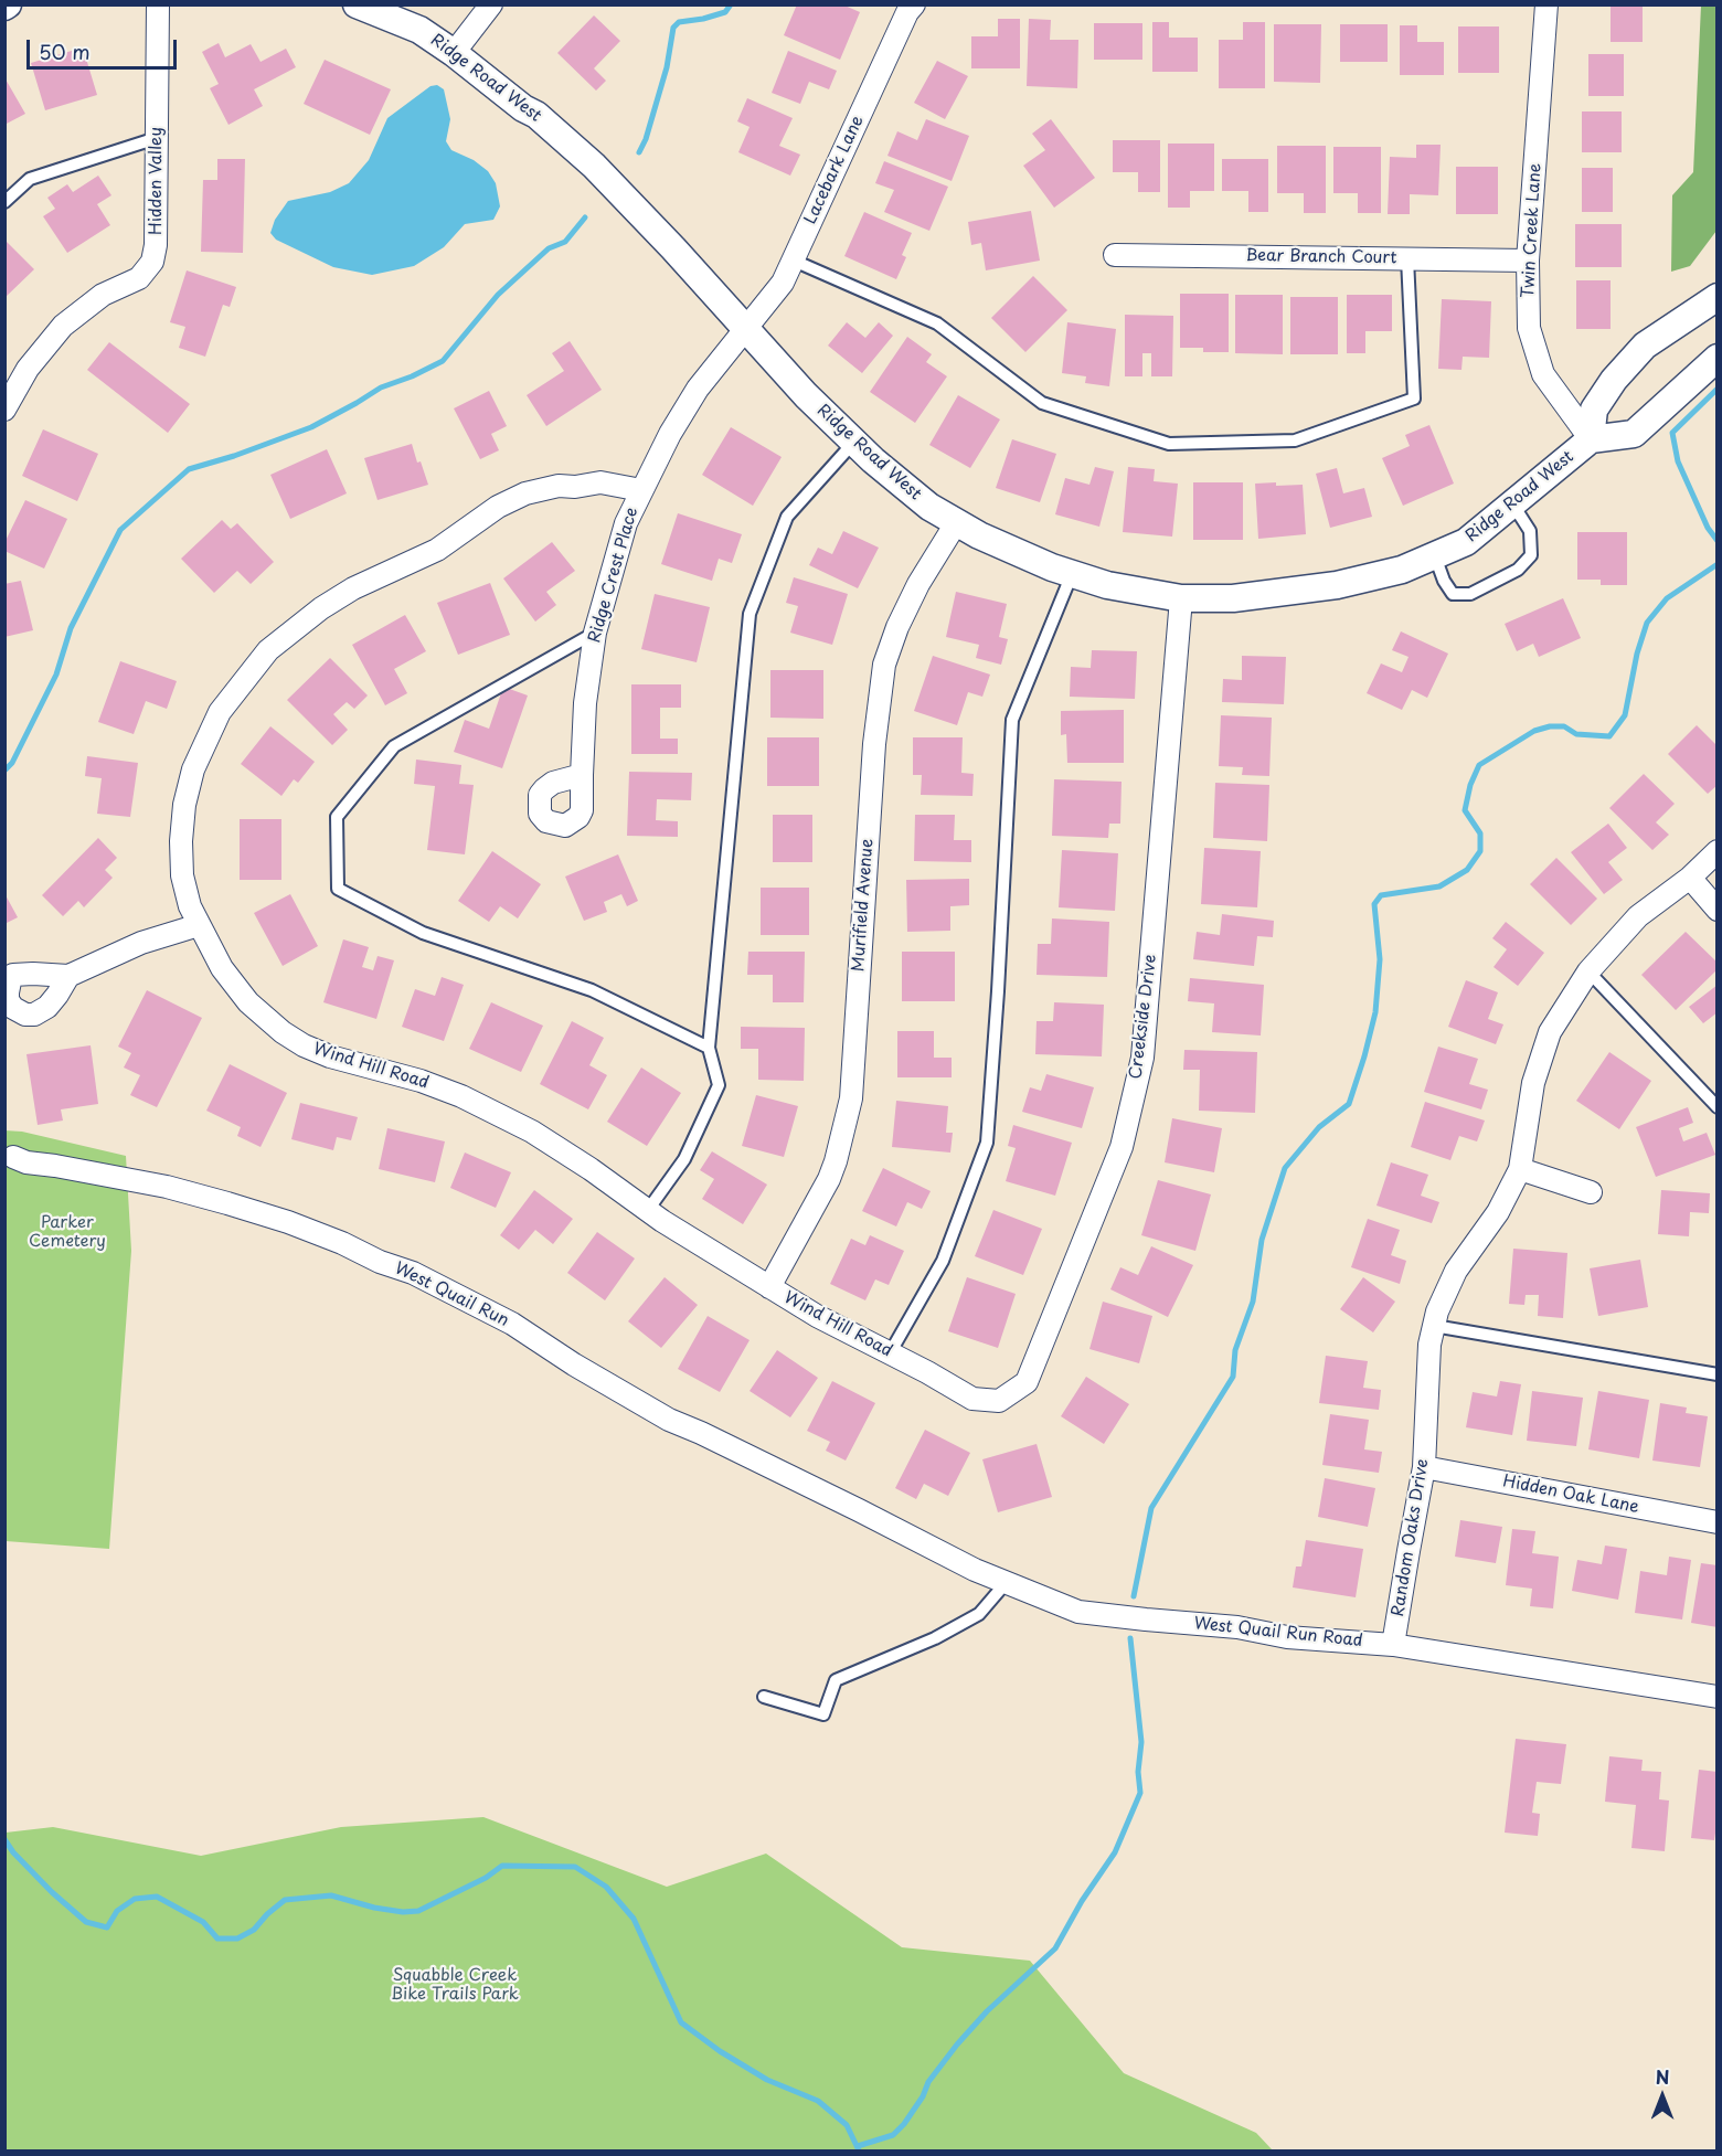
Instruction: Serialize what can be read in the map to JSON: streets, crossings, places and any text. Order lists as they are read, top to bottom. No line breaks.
{"streets":{"street":["Ridge Road West","Lacebark Lane","Hidden Valley","Twin Creek Lane","Bear Branch Court","Ridge Crest Place","Murifield Avenue","Creekside Drive","Wind Hill Road","West Quail Run","Hidden Oak Lane","Random Oaks Drive","West Quail Run Road"]},"crossings":[["Ridge Road West","Lacebark Lane"],["Ridge Road West","Twin Creek Lane"],["Ridge Road West","Ridge Crest Place"],["Ridge Road West","Murifield Avenue"],["Ridge Road West","Creekside Drive"],["Lacebark Lane","Ridge Crest Place"],["Twin Creek Lane","Bear Branch Court"],["Ridge Crest Place","Wind Hill Road"],["Murifield Avenue","Wind Hill Road"],["Creekside Drive","Wind Hill Road"],["West Quail Run","West Quail Run Road"],["Hidden Oak Lane","Random Oaks Drive"],["Random Oaks Drive","West Quail Run Road"]],"parks":["Parker Cemetery","Squabble Creek Bike Trails Park"],"scale_bar":"50 m","north":"top"}
